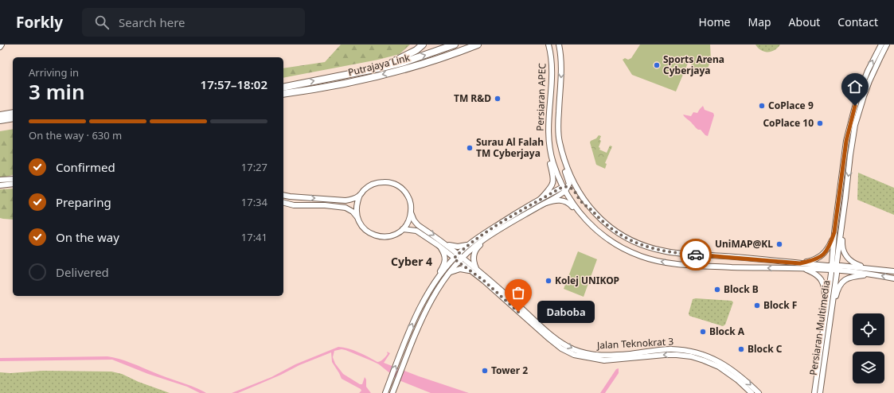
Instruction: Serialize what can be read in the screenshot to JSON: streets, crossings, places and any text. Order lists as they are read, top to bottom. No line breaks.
{"streets":{"highway":["Putrajaya Link"],"main road":["Persiaran APEC","Persiaran Multimedia","Jalan Teknokrat 3"]},"crossings":[["Persiaran APEC","Persiaran Multimedia"]],"districts":["Cyber 4"],"places":["Sports Arena Cyberjaya","TM R&D","CoPlace 9","CoPlace 10","Surau Al Falah TM Cyberjaya","UniMAP@KL","Kolej UNIKOP","Block B","Block F","Daboba","Block A","Block C","Tower 2"],"page":{"header":"Forkly","search":"Search here","nav":["Home","Map","About","Contact"],"heading":["3 min","Arriving in","17:57–18:02"],"bar":"On the way · 630 m","list":[["Confirmed","17:27"],["Preparing","17:34"],["On the way","17:41"],"Delivered"],"bubble":"Daboba"}}
